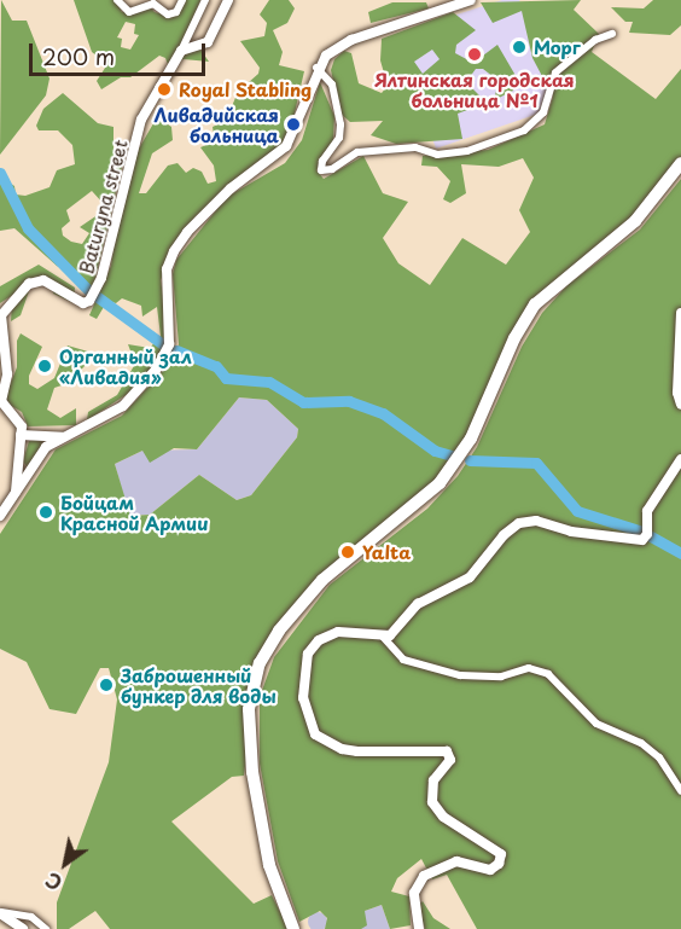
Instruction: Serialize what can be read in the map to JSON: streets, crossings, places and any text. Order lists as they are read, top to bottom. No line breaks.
{"streets":{"street":["Baturyna street"]},"places":["Морг","Ялтинская городская больница №1","Royal Stabling","Ливадийская больница","Органный зал «Ливадия»","Бойцам Красной Армии","Yalta","Заброшенный бункер для воды"],"scale_bar":"200 m","north":"bottom left"}
